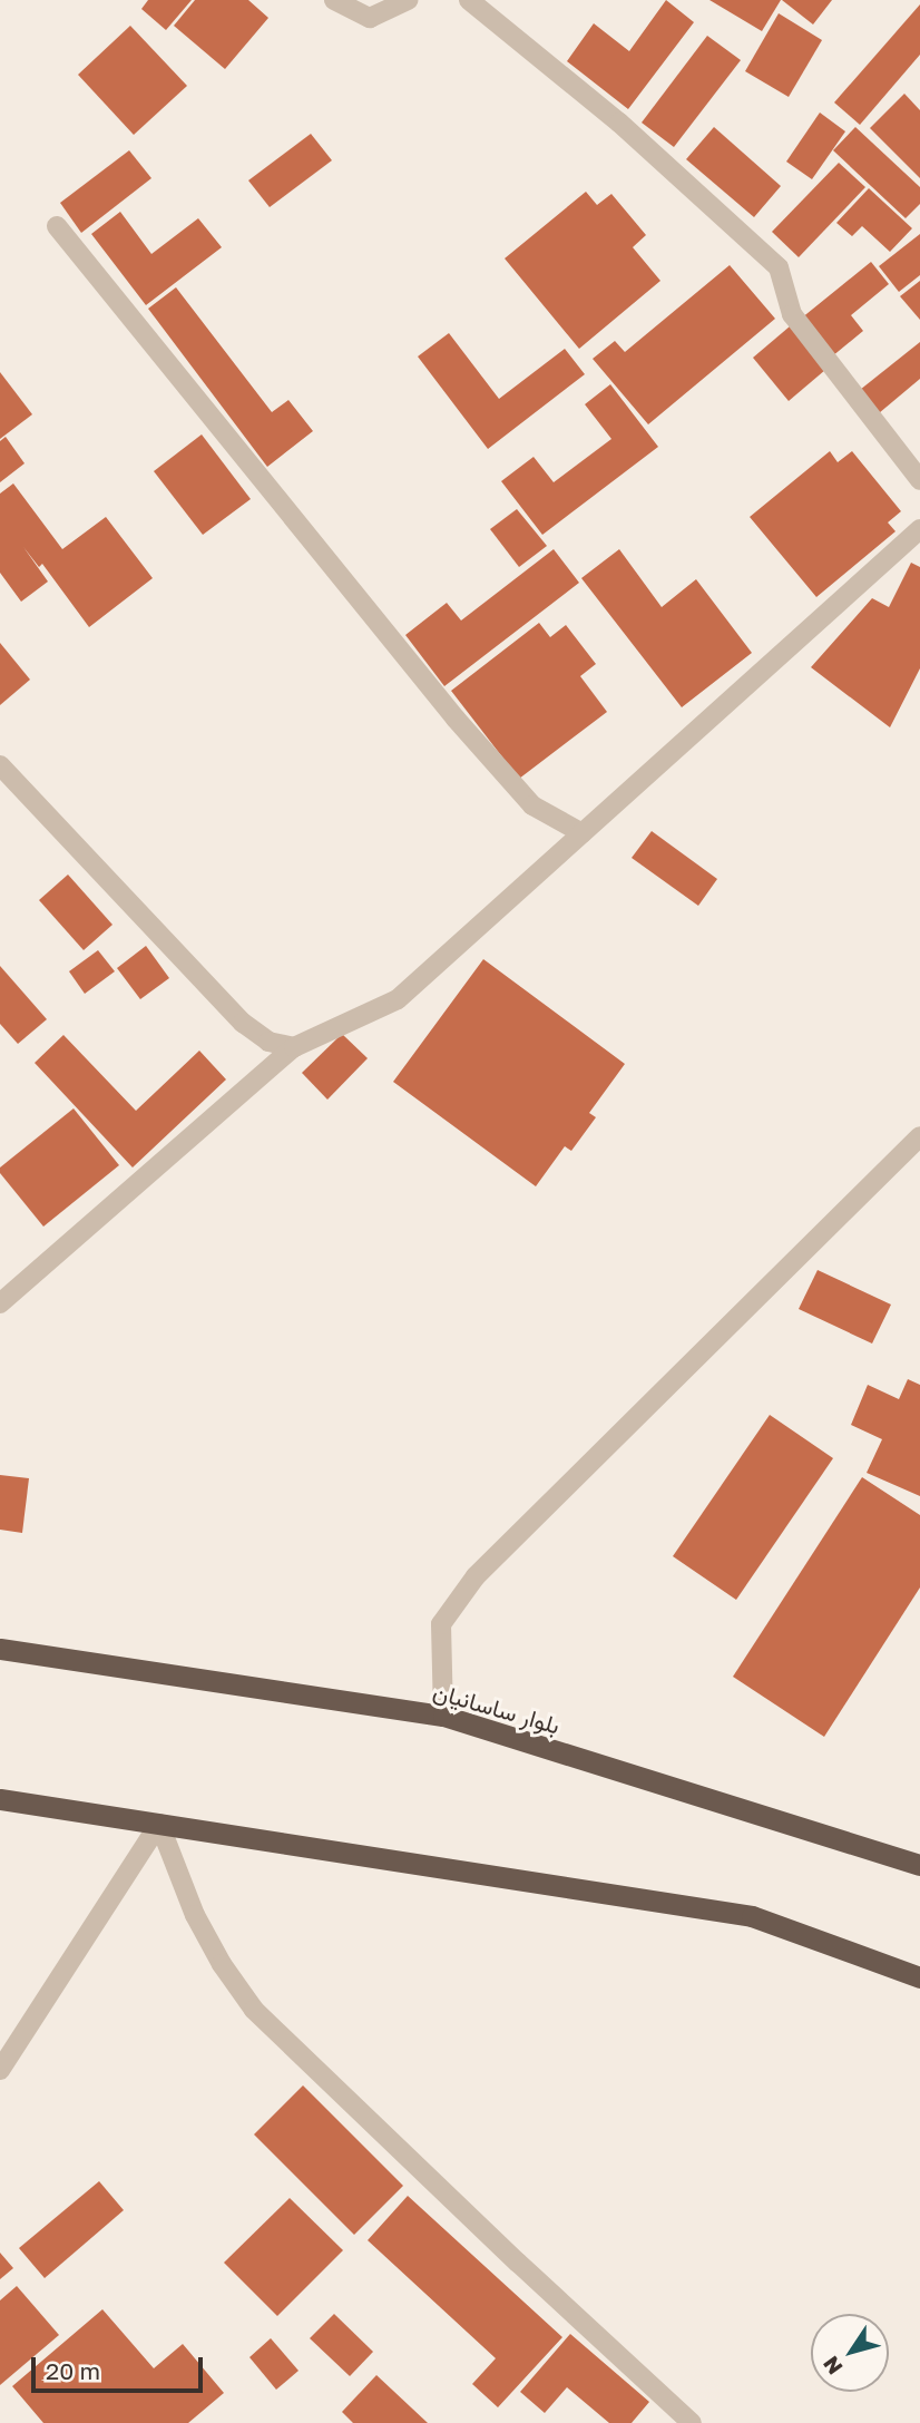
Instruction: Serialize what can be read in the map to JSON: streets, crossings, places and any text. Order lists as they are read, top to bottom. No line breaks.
{"streets":{"highway":["بلوار ساسانیان"]},"scale_bar":"20 m","north":"bottom left"}
